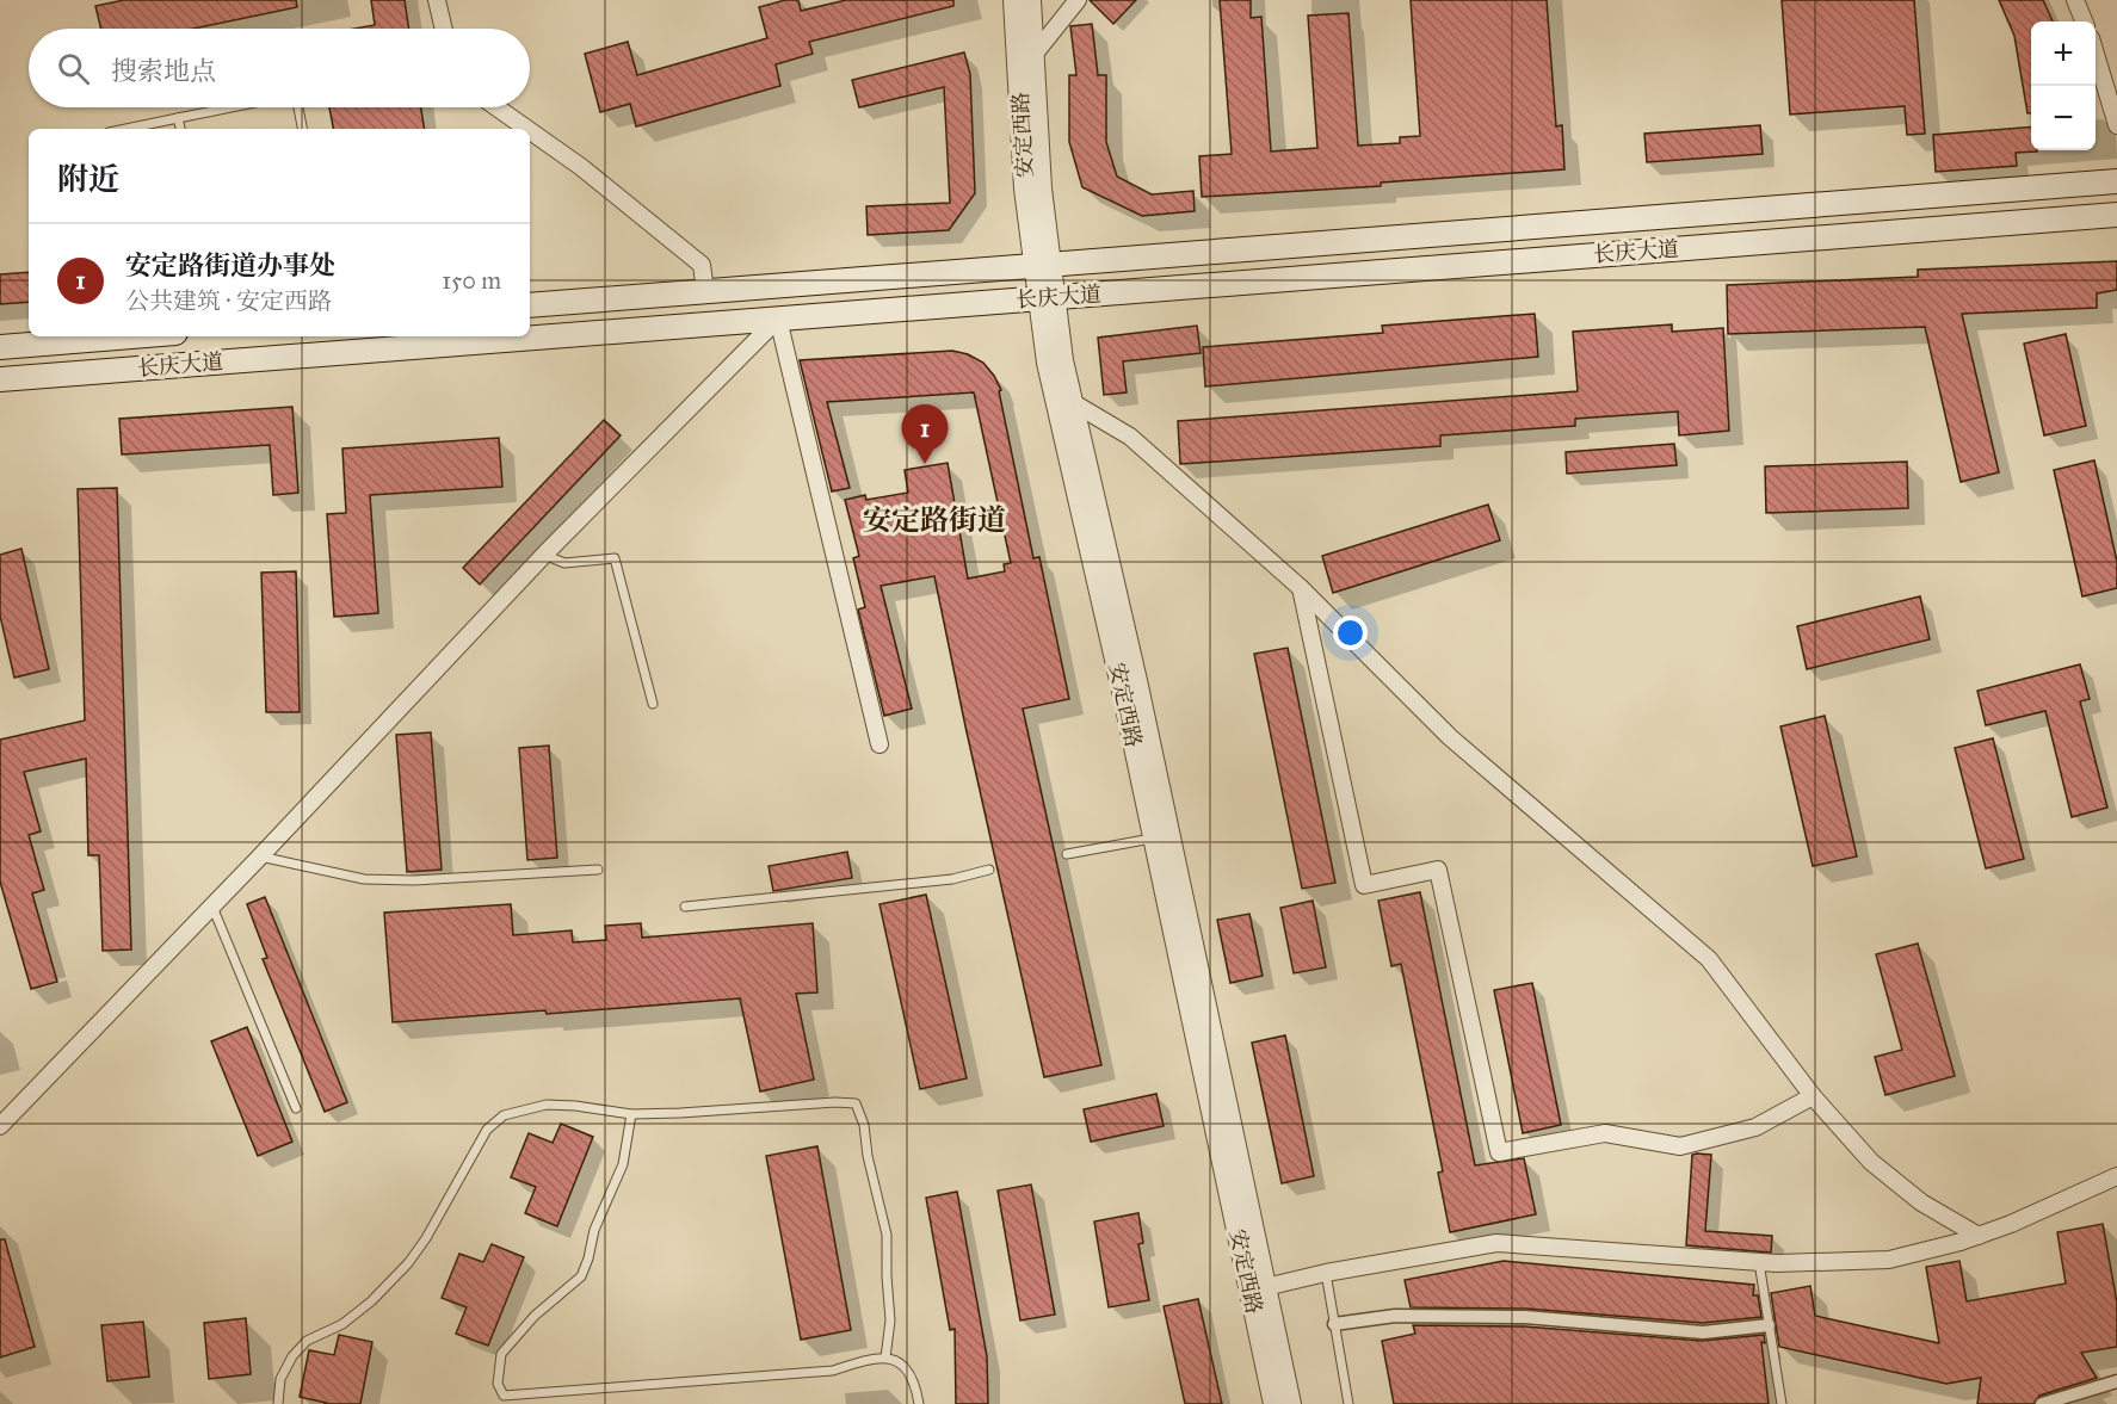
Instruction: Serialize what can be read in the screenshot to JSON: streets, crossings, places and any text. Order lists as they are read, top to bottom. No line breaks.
{"streets":{"main road":["长庆大道"],"street":["安定西路"]},"crossings":[["安定西路","长庆大道"]],"districts":["安定路街道"],"page":{"map_buttons":["+","−"],"search":"搜索地点","heading":"附近","list":[{"mark":"1","name":"安定路街道办事处","note":"公共建筑 · 安定西路","value":"150 m"}],"pins":"1"}}
